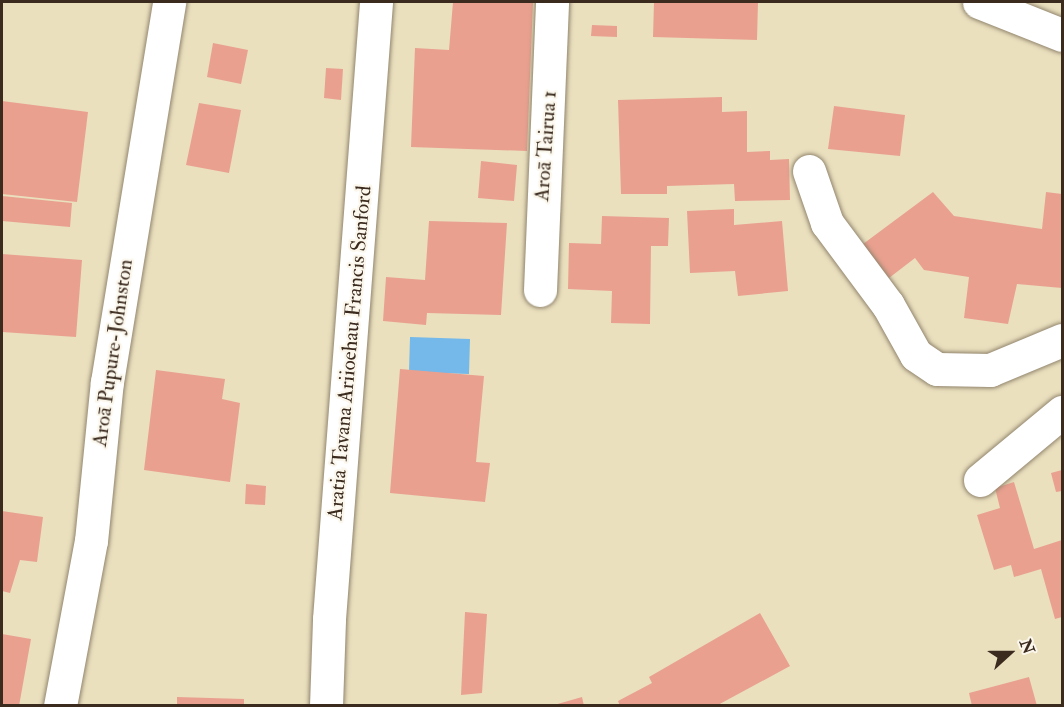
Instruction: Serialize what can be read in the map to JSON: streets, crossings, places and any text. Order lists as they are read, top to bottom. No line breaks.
{"streets":{"street":["Aroā Tairua 1","Aroā Pupure-Johnston","Aratia Tavana Ariioehau Francis Sanford"]},"north":"right"}
